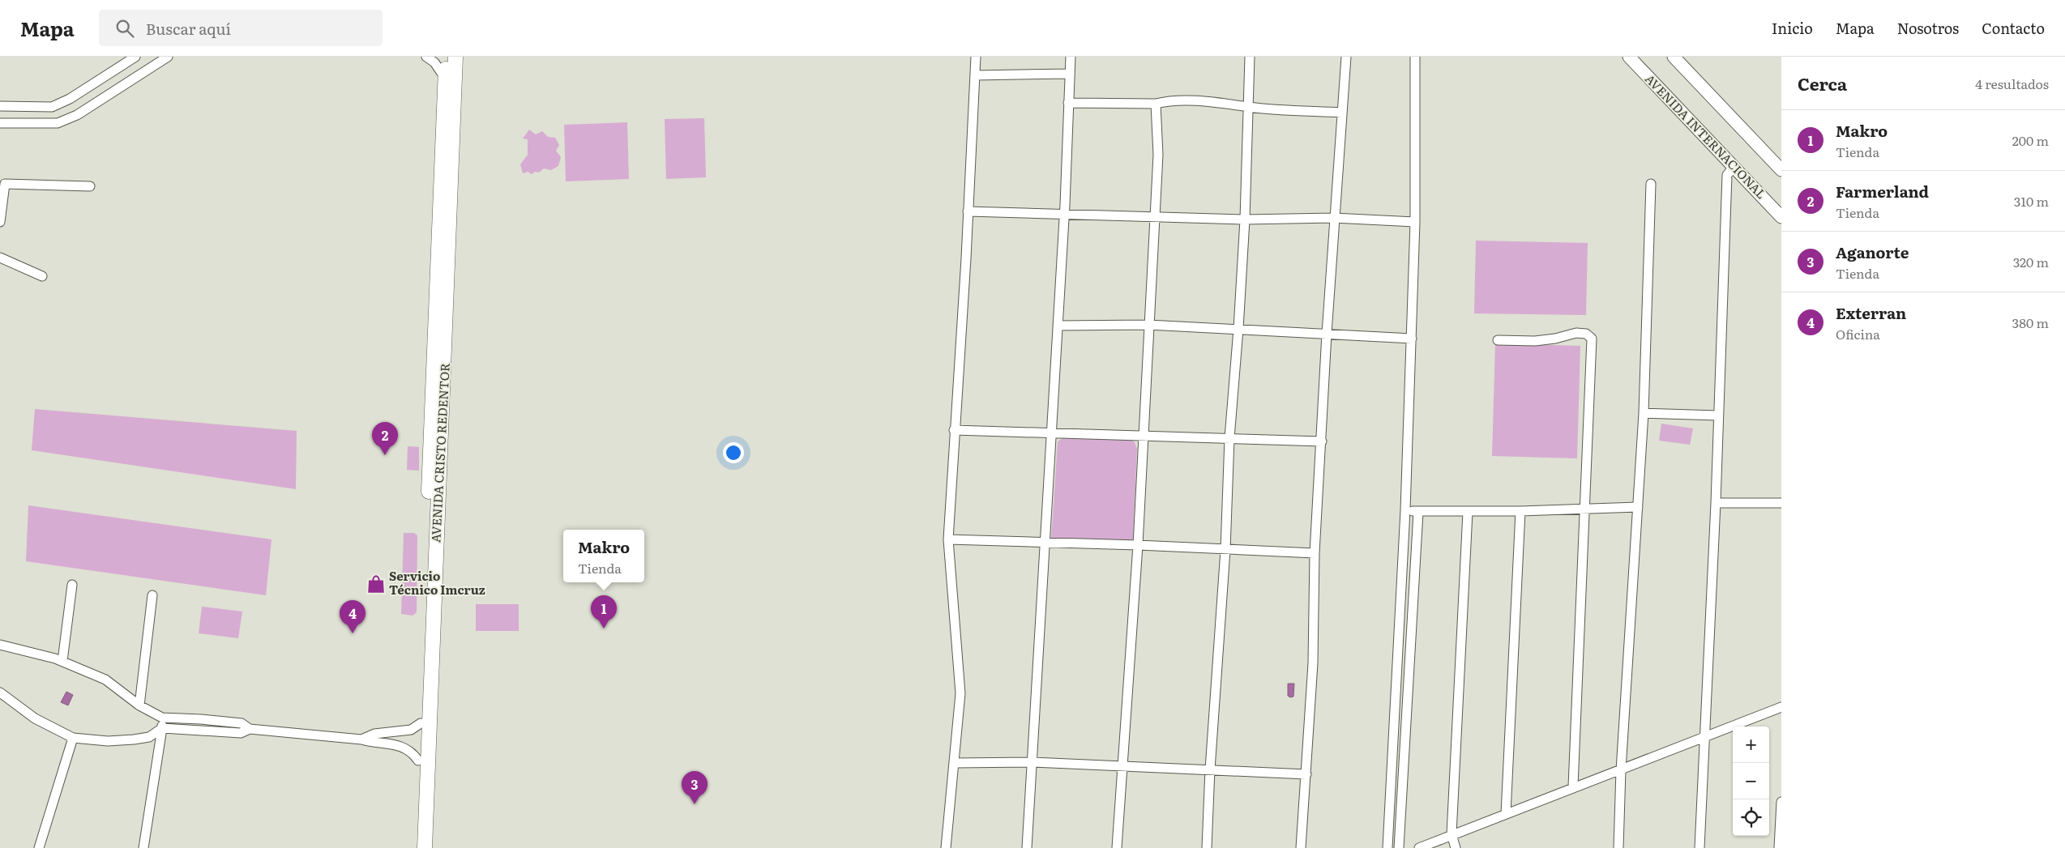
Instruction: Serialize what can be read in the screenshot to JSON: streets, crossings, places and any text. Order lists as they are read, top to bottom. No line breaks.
{"streets":{"highway":["AVENIDA CRISTO REDENTOR"],"main road":["AVENIDA INTERNACIONAL"]},"places":{"shop":["Servicio Técnico Imcruz"]},"page":{"header":"Mapa","search":"Buscar aquí","nav":["Inicio","Mapa","Nosotros","Contacto"],"heading":["Cerca","4 resultados"],"list":[{"mark":"1","name":"Makro","note":"Tienda","value":"200 m"},{"mark":"2","name":"Farmerland","note":"Tienda","value":"310 m"},{"mark":"3","name":"Aganorte","note":"Tienda","value":"320 m"},{"mark":"4","name":"Exterran","note":"Oficina","value":"380 m"}],"pins":["2","1","4","3"],"popup":["Makro","Tienda"],"map_buttons":["+","−"]}}
